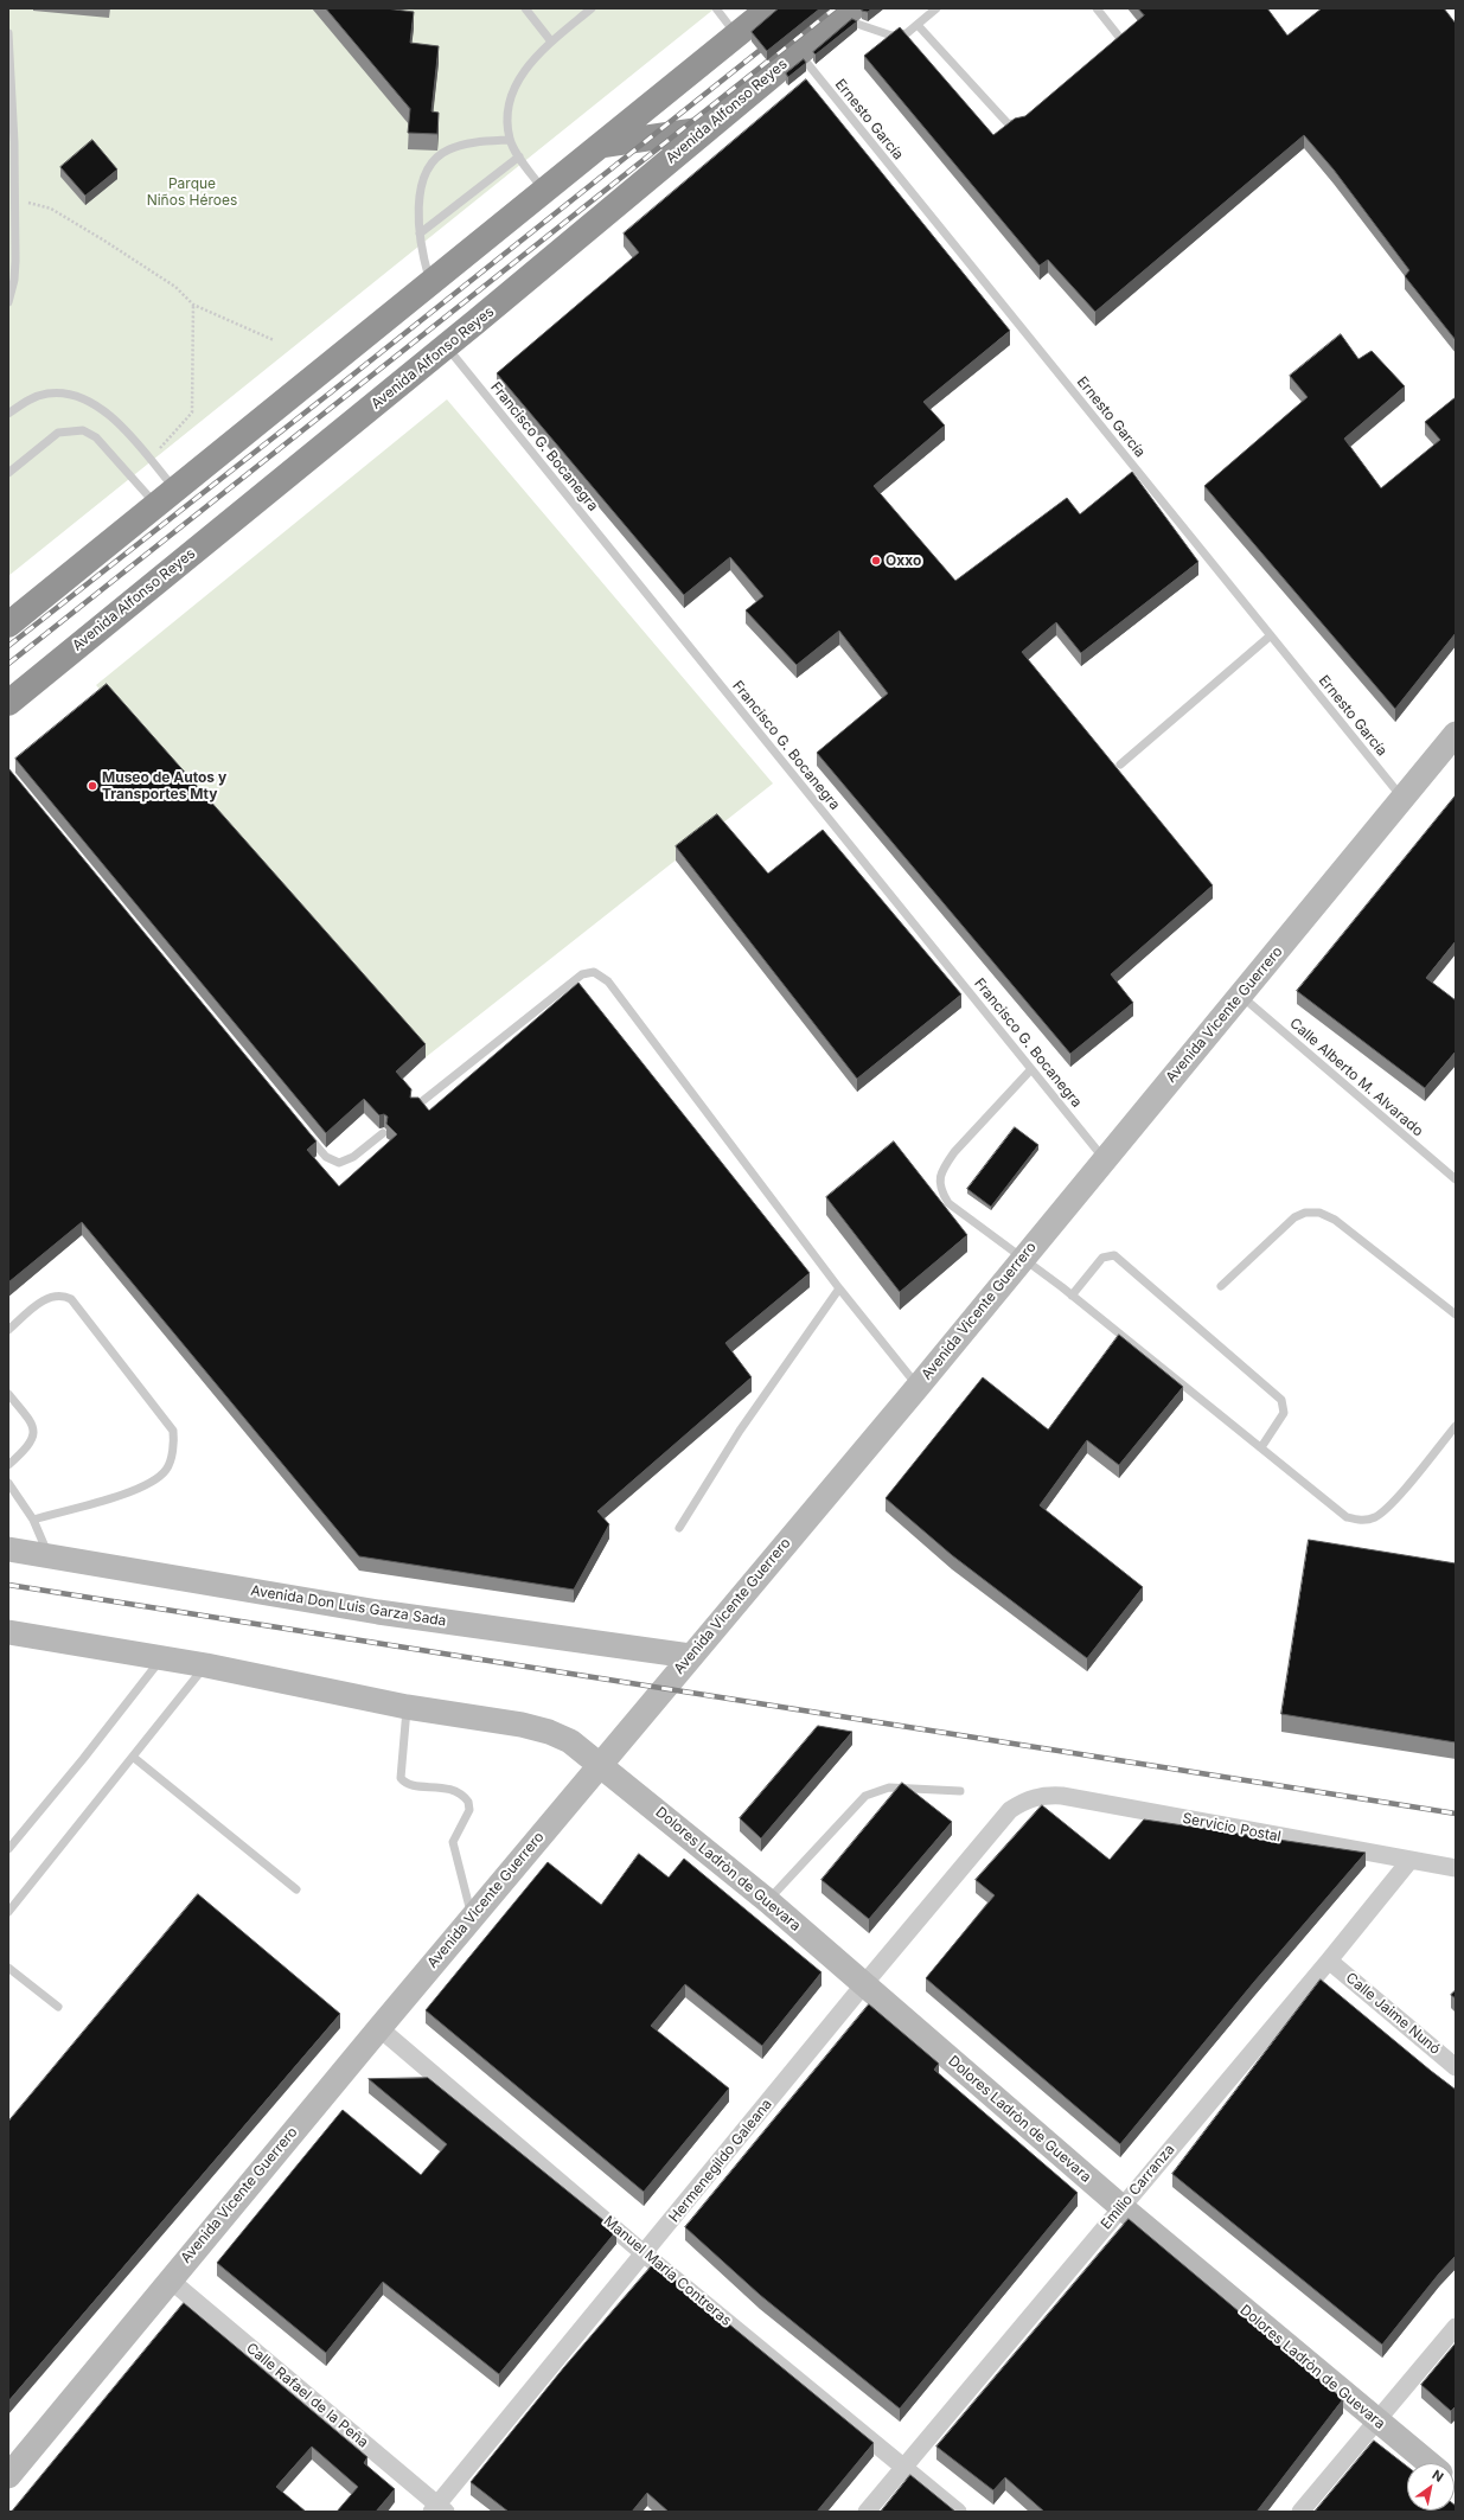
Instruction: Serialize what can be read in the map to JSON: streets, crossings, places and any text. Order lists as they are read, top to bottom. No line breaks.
{"streets":{"highway":["Avenida Alfonso Reyes"],"street":["Avenida Vicente Guerrero","Avenida Don Luis Garza Sada","Servicio Postal","Dolores Ladròn de Guevara","Calle Jaime Nunó","Hermenegildo Galeana","Emilio Carranza","Manuel María Contreras","Calle Rafael de la Peña"],"lane":["Ernesto García","Francisco G. Bocanegra","Calle Alberto M. Alvarado"]},"crossings":[["Avenida Alfonso Reyes","Ernesto García"],["Avenida Alfonso Reyes","Francisco G. Bocanegra"],["Ernesto García","Avenida Vicente Guerrero"],["Francisco G. Bocanegra","Avenida Vicente Guerrero"],["Avenida Vicente Guerrero","Calle Alberto M. Alvarado"],["Avenida Vicente Guerrero","Avenida Don Luis Garza Sada"],["Avenida Vicente Guerrero","Dolores Ladròn de Guevara"],["Avenida Vicente Guerrero","Manuel María Contreras"],["Avenida Vicente Guerrero","Calle Rafael de la Peña"],["Servicio Postal","Hermenegildo Galeana"],["Servicio Postal","Emilio Carranza"],["Dolores Ladròn de Guevara","Hermenegildo Galeana"],["Dolores Ladròn de Guevara","Emilio Carranza"],["Calle Jaime Nunó","Emilio Carranza"],["Hermenegildo Galeana","Manuel María Contreras"],["Hermenegildo Galeana","Calle Rafael de la Peña"],["Emilio Carranza","Manuel María Contreras"]],"parks":["Parque Niños Héroes"],"places":["Oxxo","Museo de Autos y Transportes Mty"],"north":"top right"}
